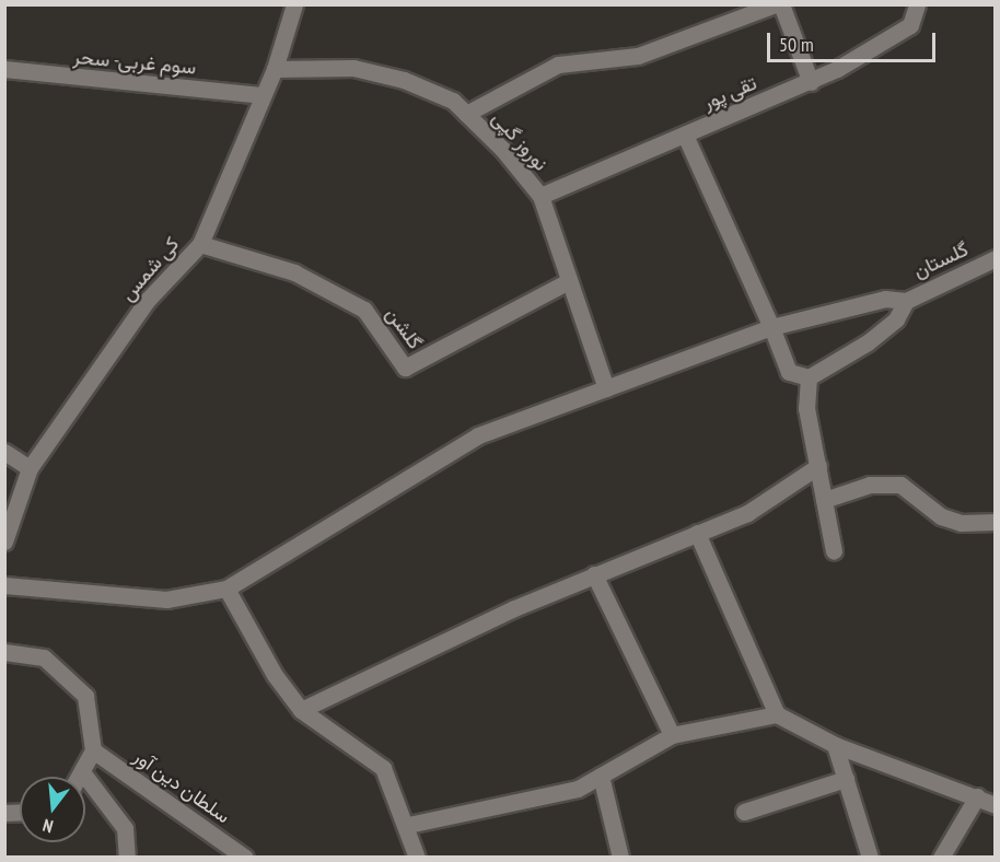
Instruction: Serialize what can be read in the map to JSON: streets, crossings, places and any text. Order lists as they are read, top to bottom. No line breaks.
{"streets":{"street":["سوم غربی- سحر","تقی پور","نوروز گپی","گلستان","کی شمس","گلشن","سلطان دین آور"]},"crossings":[["سوم غربی- سحر","کی شمس"],["تقی پور","نوروز گپی"],["نوروز گپی","کی شمس"],["نوروز گپی","گلشن"],["کی شمس","گلشن"]],"scale_bar":"50 m","north":"bottom"}
